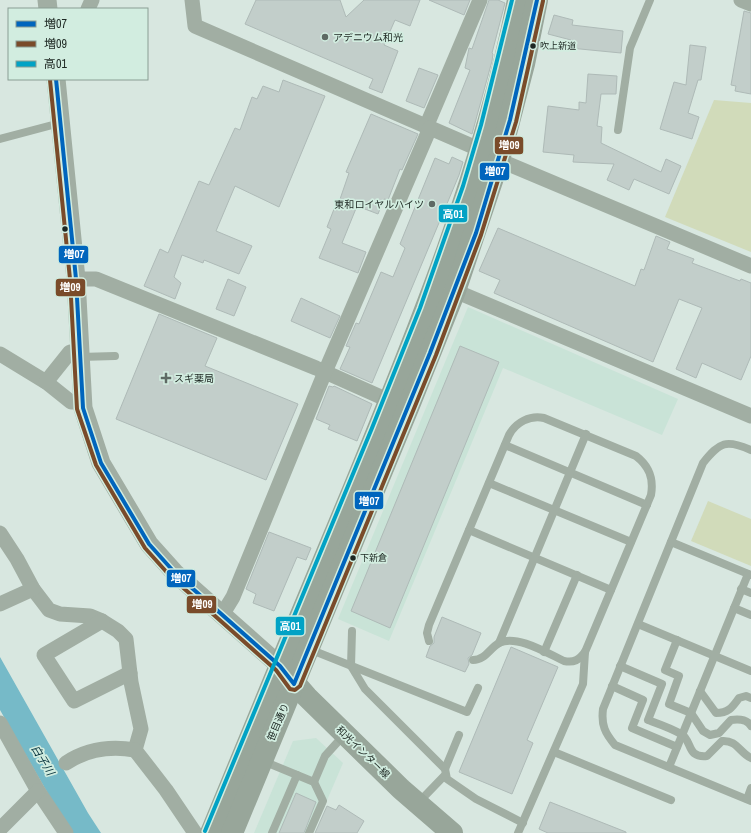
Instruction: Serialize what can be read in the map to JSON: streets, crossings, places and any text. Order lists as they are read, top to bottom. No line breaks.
{"streets":{"main road":["笹目通り","和光インター線"]},"crossings":[["笹目通り","和光インター線"]],"water":["白子川"],"places":{"other":["アデニウム和光","吹上新道","東和ロイヤルハイツ","下新倉"],"health":["スギ薬局"]},"lines":["transit line 増07","transit line 高01","transit line 増09"],"legend":["増07","増09","高01"]}
